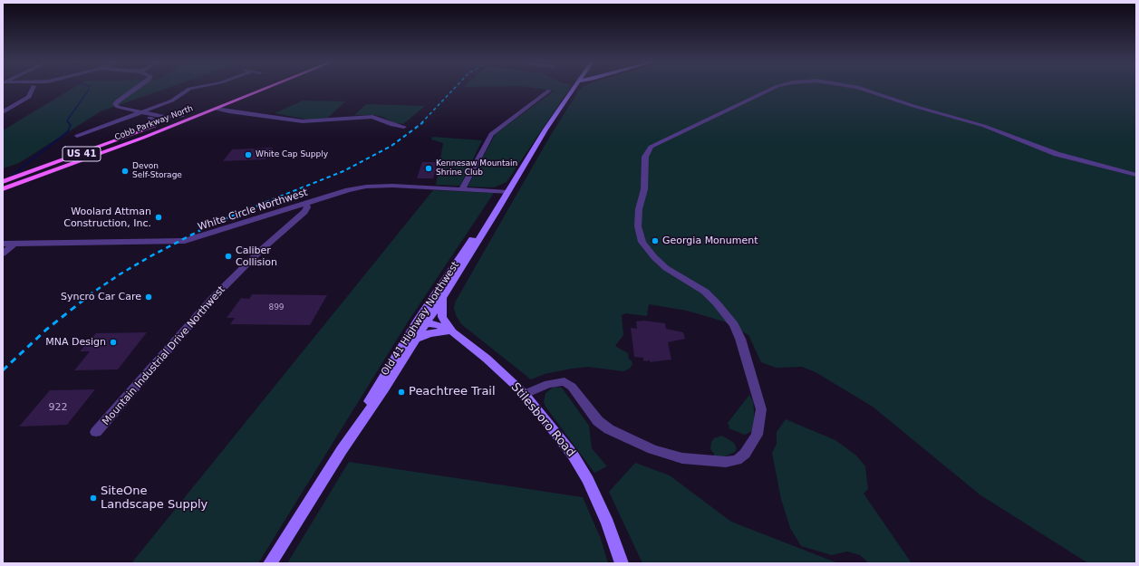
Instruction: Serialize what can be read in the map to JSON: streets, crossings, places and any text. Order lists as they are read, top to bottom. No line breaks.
{"streets":{"main road":["Cobb Parkway North","US 41"],"street":["White Circle Northwest","Old 41 Highway Northwest","Mountain Industrial Drive Northwest","Stilesboro Road"]},"crossings":[["White Circle Northwest","Old 41 Highway Northwest"],["White Circle Northwest","Mountain Industrial Drive Northwest"],["Old 41 Highway Northwest","Stilesboro Road"]],"places":["White Cap Supply","Kennesaw Mountain Shrine Club","Devon Self-Storage","Woolard Attman Construction, Inc.","Georgia Monument","Caliber Collision","Syncro Car Care","MNA Design","Peachtree Trail","SiteOne Landscape Supply"],"house_numbers":["899","922"]}
